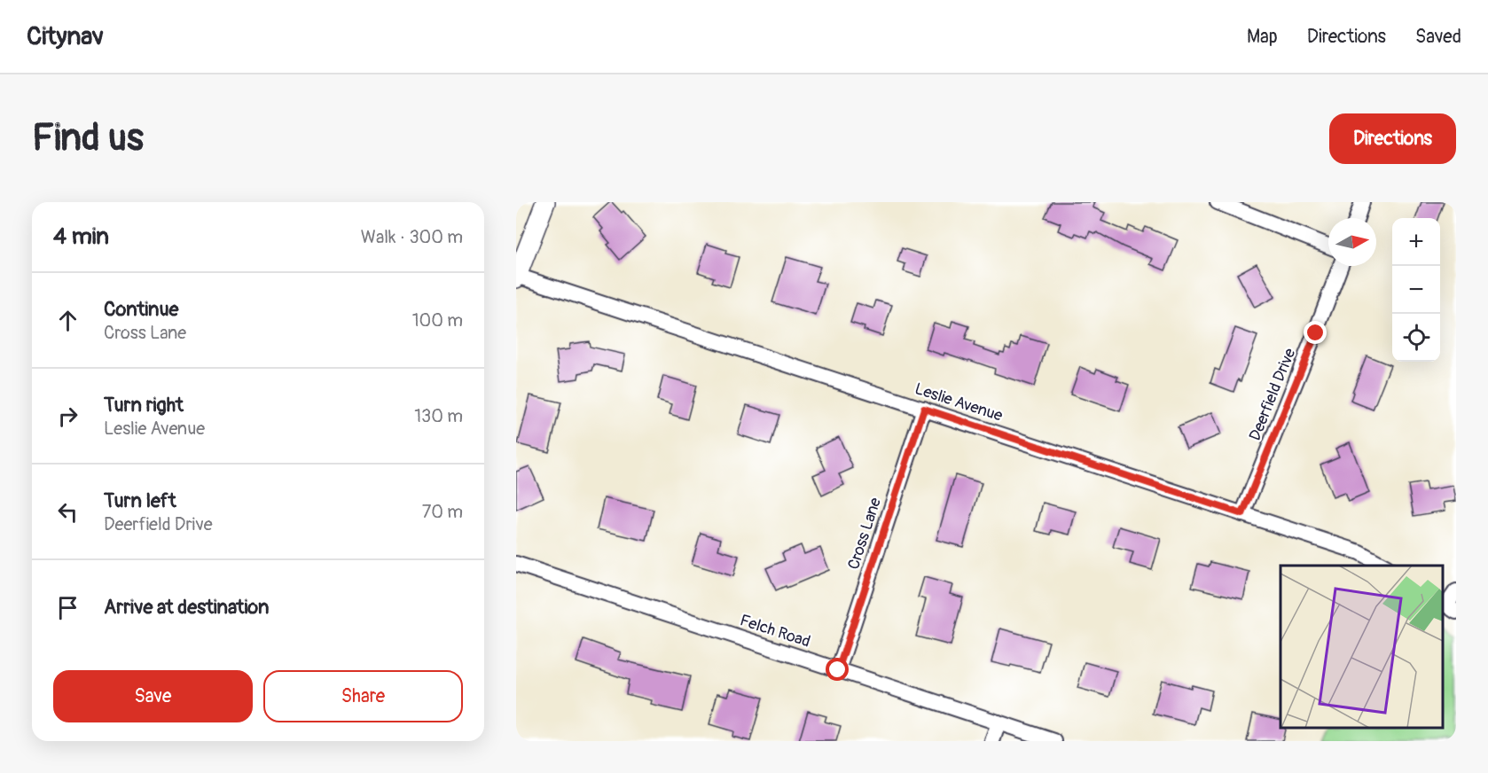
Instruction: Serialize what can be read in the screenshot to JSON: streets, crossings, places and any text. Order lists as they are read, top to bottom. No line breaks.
{"streets":{"street":["Deerfield Drive","Leslie Avenue","Cross Lane","Felch Road"]},"crossings":[["Deerfield Drive","Leslie Avenue"],["Leslie Avenue","Cross Lane"],["Cross Lane","Felch Road"]],"north":"right","page":{"header":"Citynav","nav":["Map","Directions","Saved"],"buttons":["Directions",["Save","Share"]],"title":"Find us","heading":["4 min","Walk · 300 m"],"map_buttons":["+","−"],"list":[["Continue","Cross Lane","100 m"],["Turn right","Leslie Avenue","130 m"],["Turn left","Deerfield Drive","70 m"],"Arrive at destination"]}}
